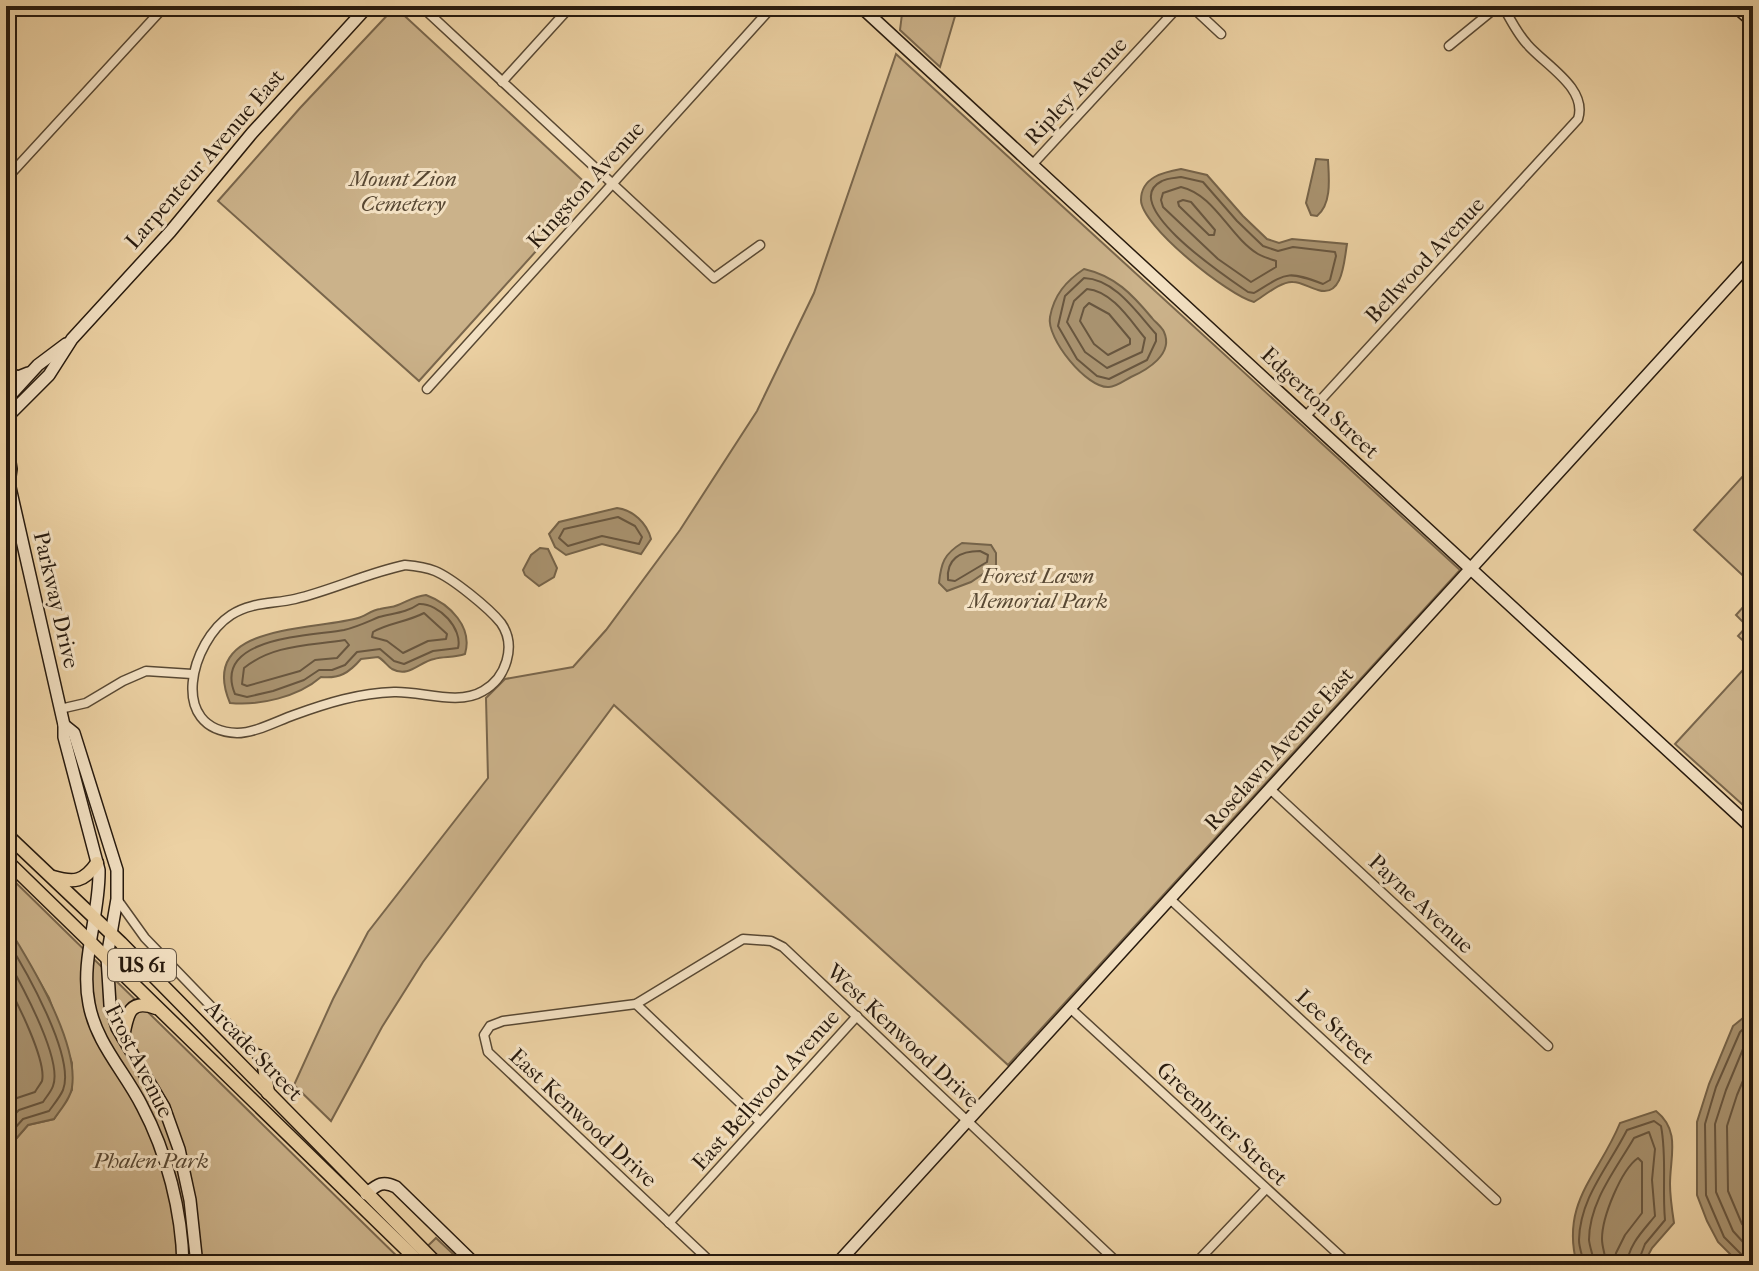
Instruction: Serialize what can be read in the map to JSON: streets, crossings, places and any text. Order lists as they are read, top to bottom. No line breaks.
{"streets":{"main road":["US 61","Arcade Street"],"street":["Ripley Avenue","Larpenteur Avenue East","Kingston Avenue","Bellwood Avenue","Edgerton Street","Parkway Drive","Roselawn Avenue East","Payne Avenue","Lee Street","West Kenwood Drive","Frost Avenue","East Bellwood Avenue","East Kenwood Drive","Greenbrier Street"]},"crossings":[["Ripley Avenue","Edgerton Street"],["Bellwood Avenue","Edgerton Street"],["Edgerton Street","Roselawn Avenue East"],["Parkway Drive","Arcade Street"],["Parkway Drive","Frost Avenue"],["Roselawn Avenue East","Payne Avenue"],["Roselawn Avenue East","Lee Street"],["Roselawn Avenue East","West Kenwood Drive"],["Roselawn Avenue East","Greenbrier Street"],["US 61","Arcade Street"],["West Kenwood Drive","East Bellwood Avenue"],["West Kenwood Drive","East Kenwood Drive"],["Arcade Street","Frost Avenue"],["East Bellwood Avenue","East Kenwood Drive"]],"parks":["Mount Zion Cemetery","Forest Lawn Memorial Park","Phalen Park"]}
